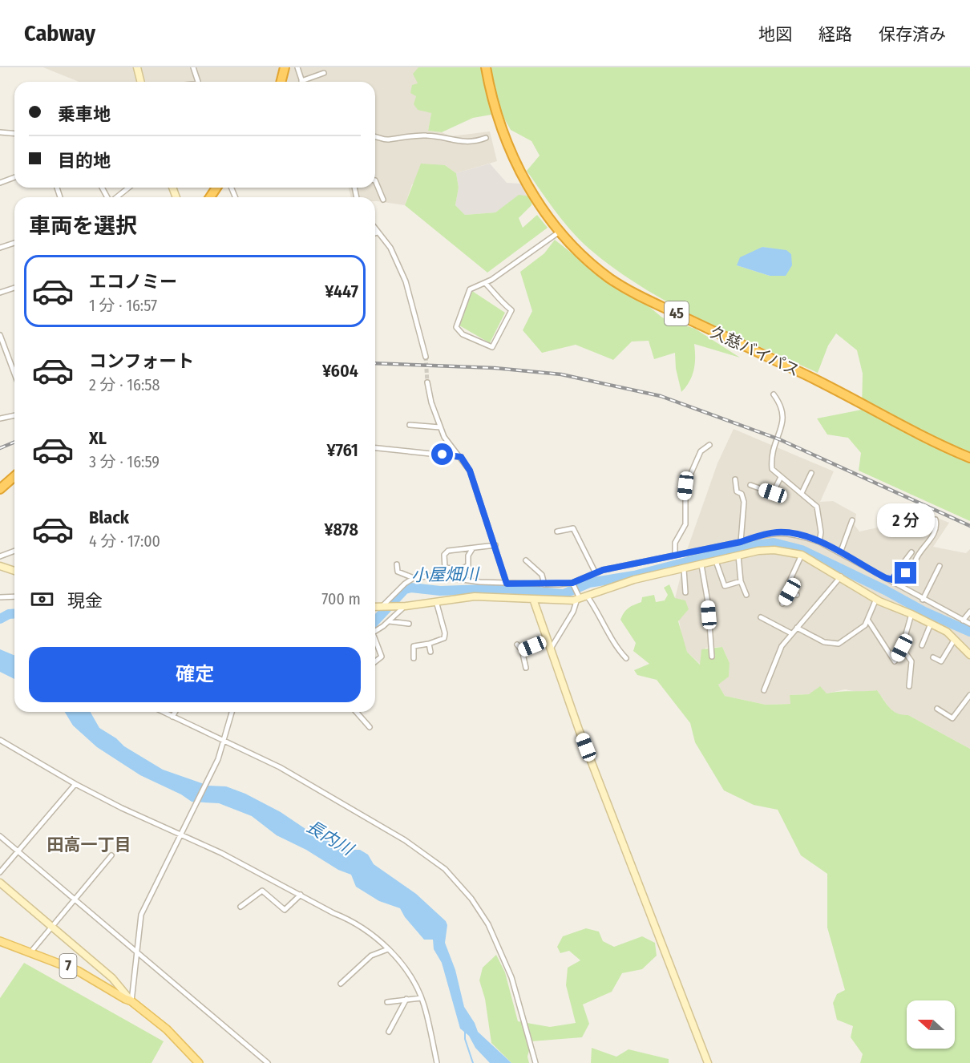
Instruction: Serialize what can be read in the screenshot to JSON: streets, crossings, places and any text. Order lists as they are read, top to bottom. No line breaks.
{"streets":{"highway":["45","久慈バイパス"],"main road":["7"]},"districts":["田高一丁目"],"water":["小屋畑川","長内川"],"north":"left","page":{"header":"Cabway","nav":["地図","経路","保存済み"],"banner":["乗車地","目的地"],"heading":"車両を選択","list":[{"name":"エコノミー","note":"1 分 · 16:57","value":"¥447"},{"name":"コンフォート","note":"2 分 · 16:58","value":"¥604"},{"name":"XL","note":"3 分 · 16:59","value":"¥761"},{"name":"Black","note":"4 分 · 17:00","value":"¥878"}],"bubble":"2 分","pay":["現金","700 m"],"buttons":"確定"}}
